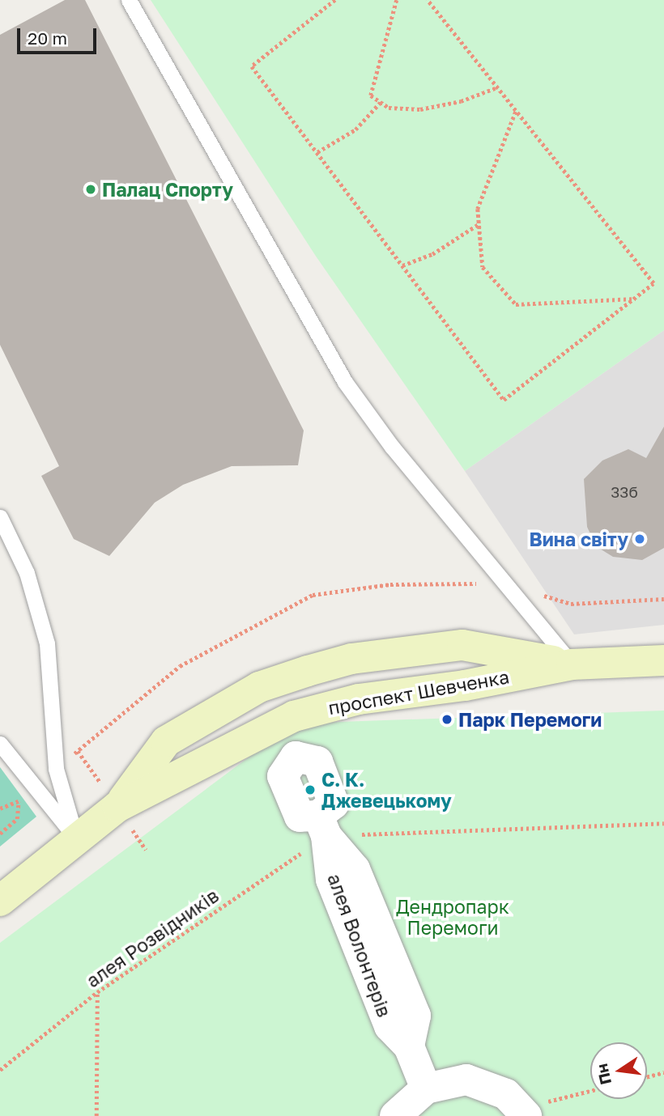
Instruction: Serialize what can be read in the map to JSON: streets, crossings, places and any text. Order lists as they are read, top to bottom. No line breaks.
{"streets":{"main road":["проспект Шевченка"],"street":["алея Волонтерів"],"path":["алея Розвідників"]},"crossings":[["алея Розвідників","алея Волонтерів"]],"parks":["Дендропарк Перемоги"],"places":["Палац Спорту","Вина світу","Парк Перемоги","С. К. Джевецькому"],"house_numbers":["33б"],"scale_bar":"20 m","north":"left"}
